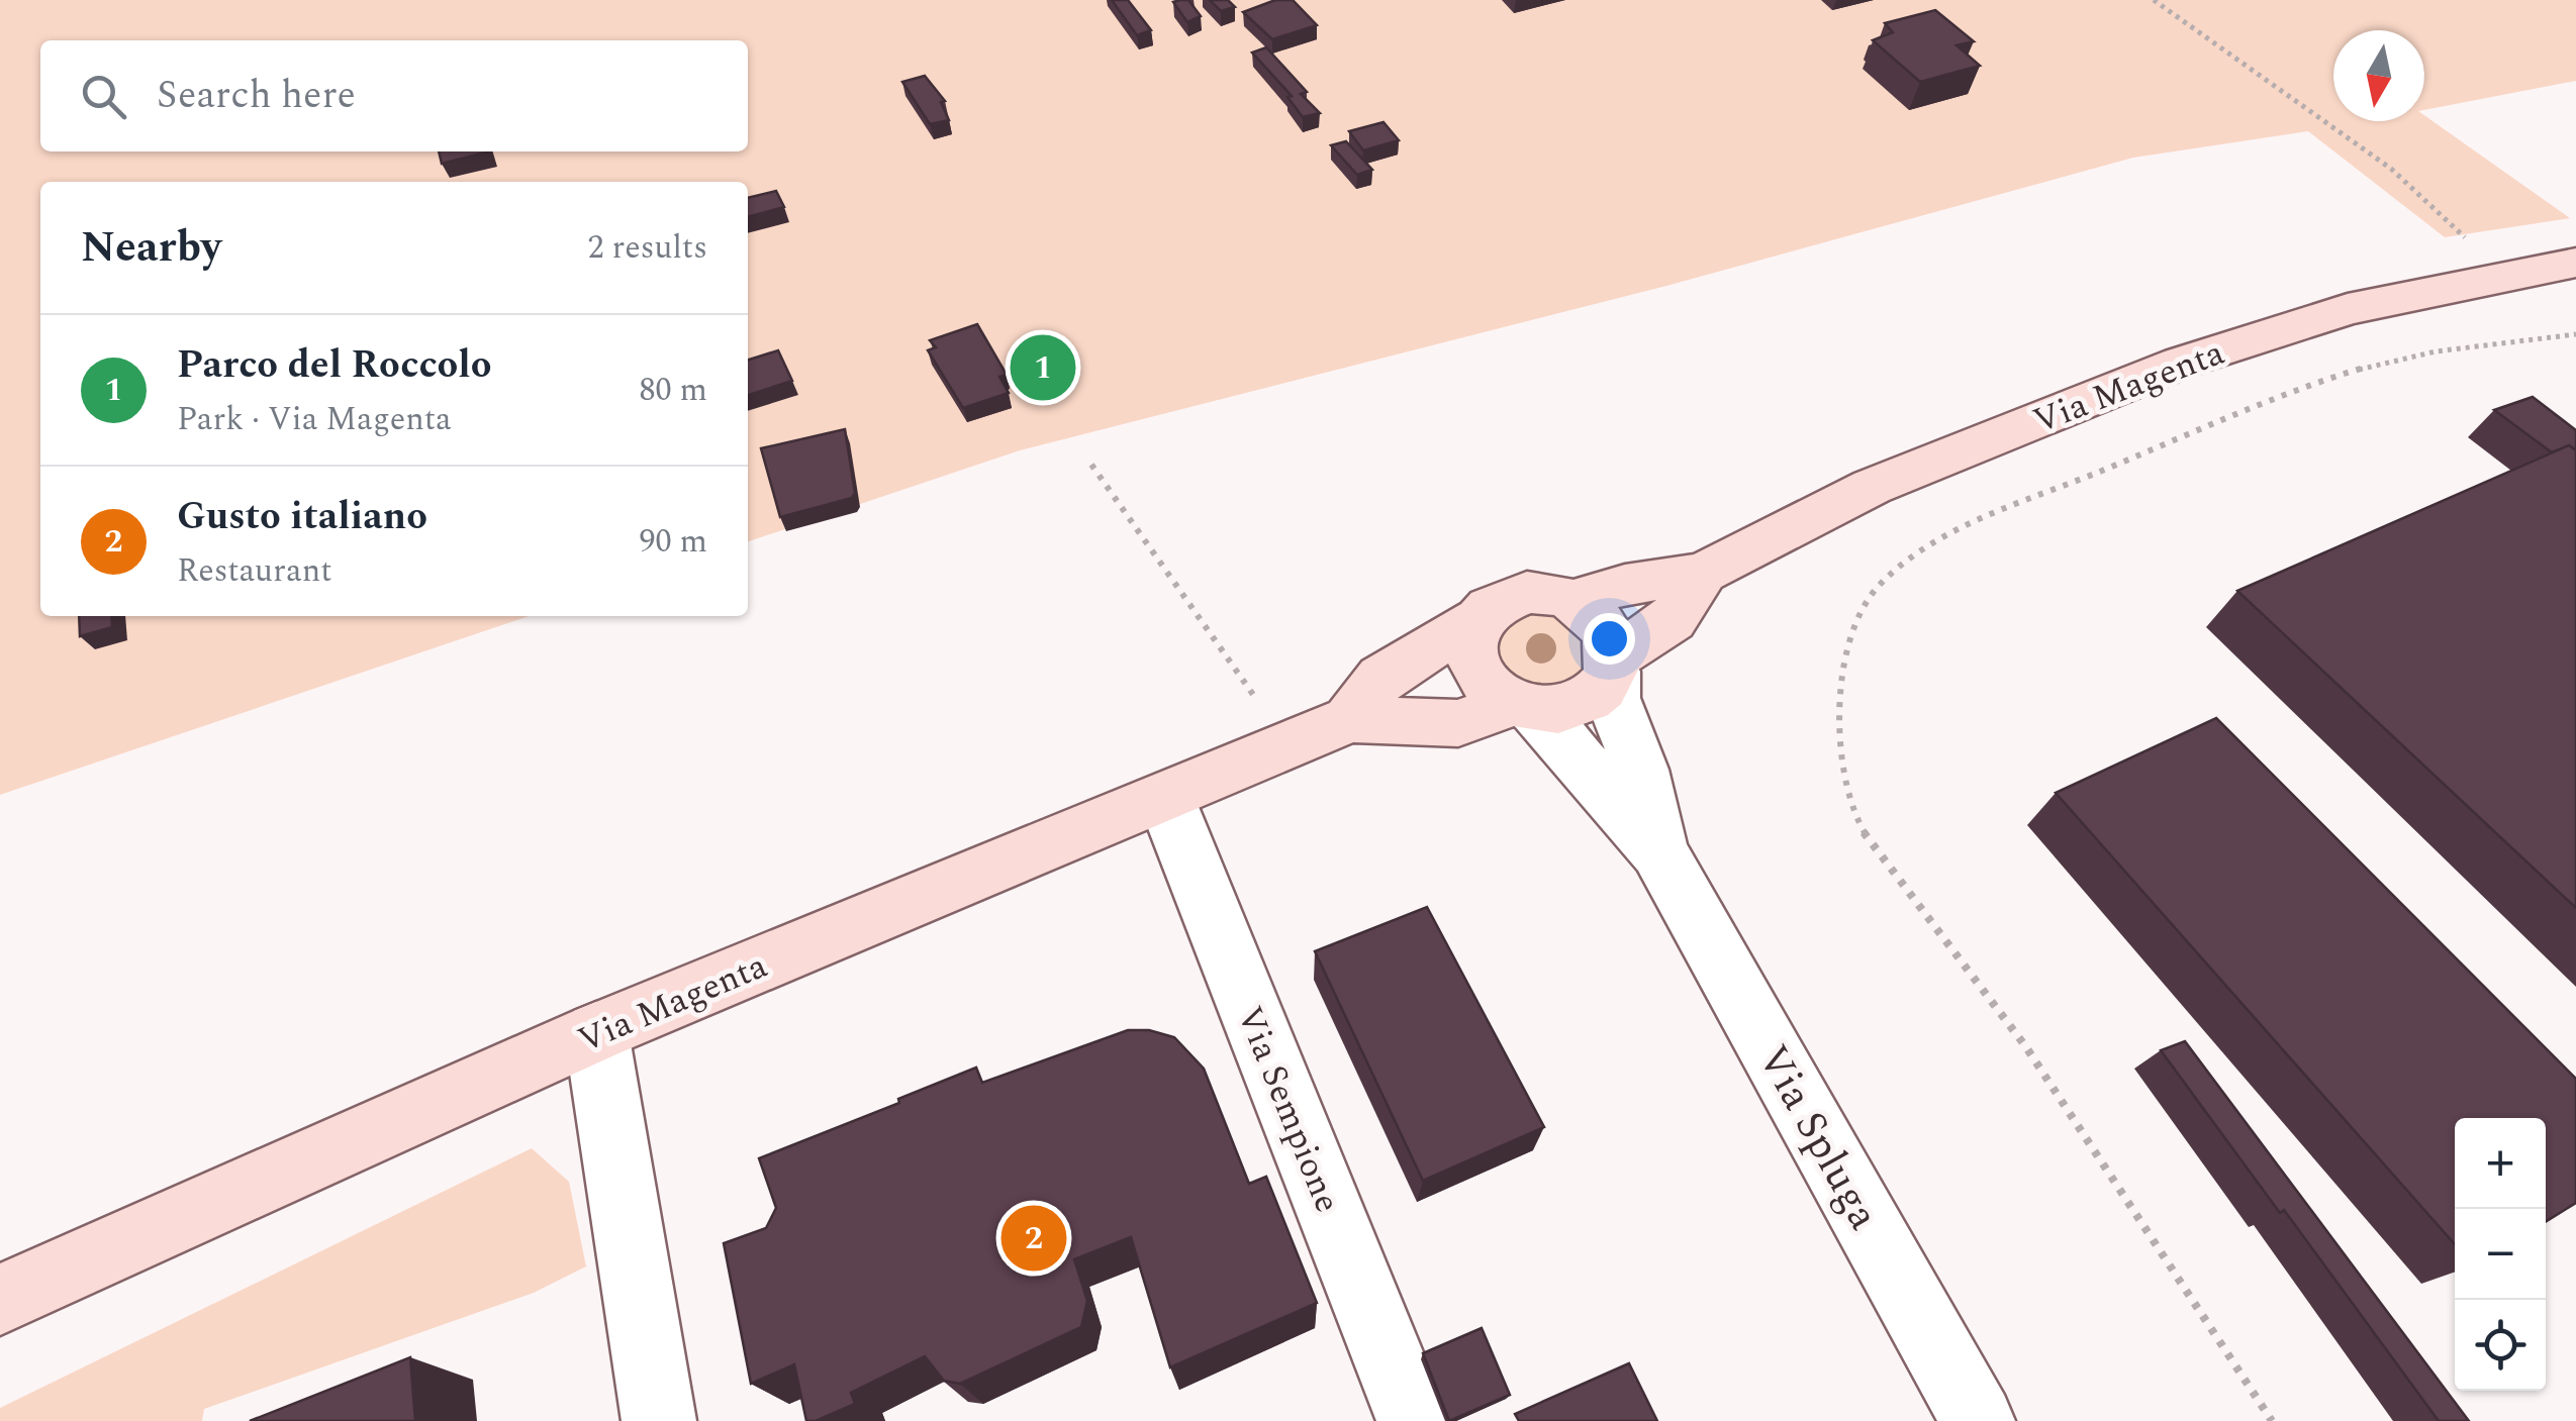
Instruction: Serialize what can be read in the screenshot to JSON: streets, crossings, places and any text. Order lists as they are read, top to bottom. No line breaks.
{"streets":{"street":["Via Magenta","Via Sempione","Via Spluga"]},"crossings":[["Via Magenta","Via Sempione"],["Via Magenta","Via Spluga"]],"north":"bottom","page":{"search":"Search here","heading":["Nearby","2 results"],"list":[{"mark":"1","name":"Parco del Roccolo","note":"Park · Via Magenta","value":"80 m"},{"mark":"2","name":"Gusto italiano","note":"Restaurant","value":"90 m"}],"pins":["1","2"],"map_buttons":["+","−"]}}
